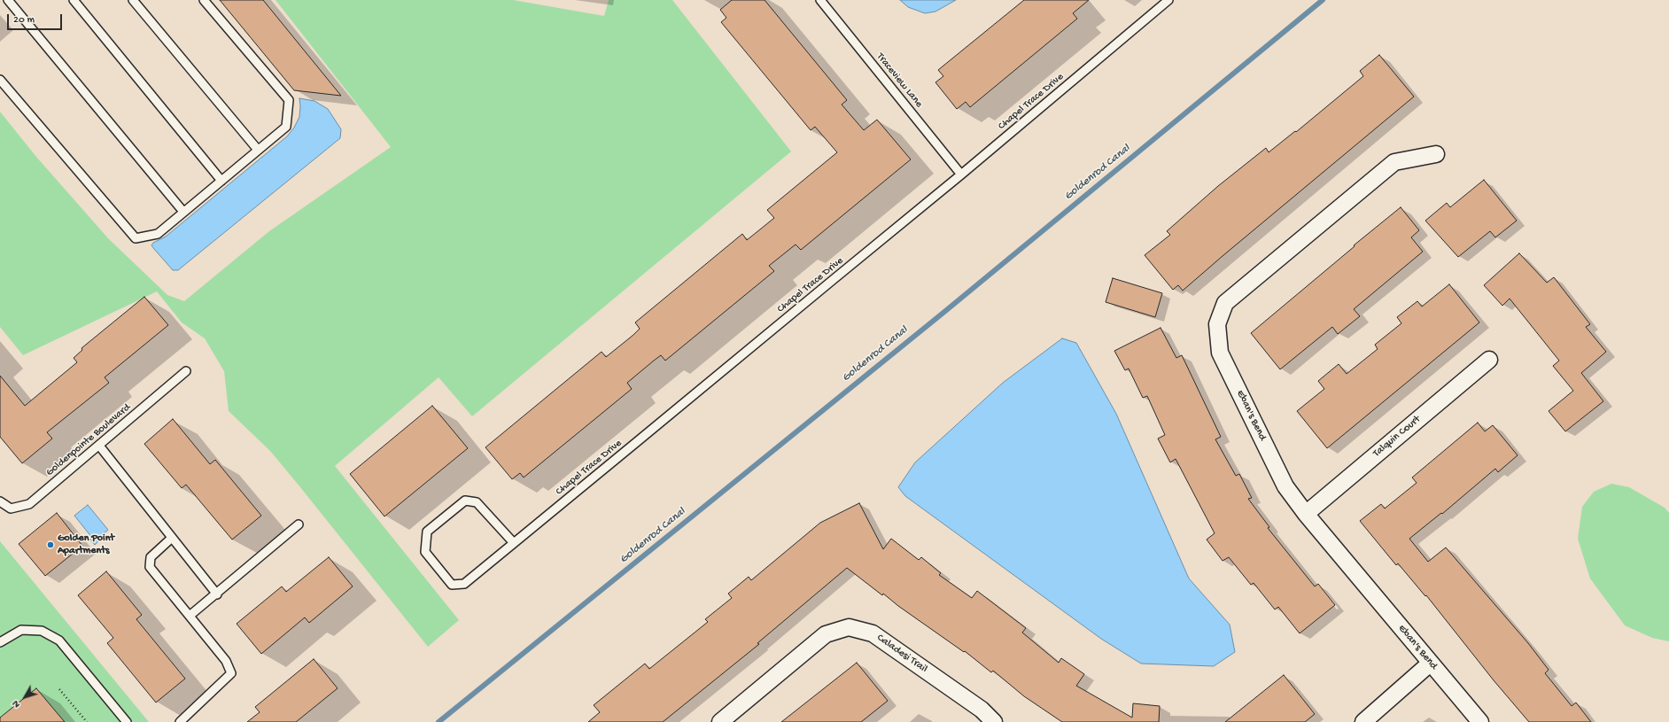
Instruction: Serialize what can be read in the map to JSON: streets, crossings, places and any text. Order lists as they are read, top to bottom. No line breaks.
{"streets":{"street":["Eban's Bend","Talquin Court","Caladesi Trail"],"lane":["Traceview Lane","Chapel Trace Drive","Goldenpointe Boulevard"]},"crossings":[["Traceview Lane","Chapel Trace Drive"],["Eban's Bend","Talquin Court"]],"water":["Goldenrod Canal"],"places":["Golden Point Apartments"],"scale_bar":"20 m","north":"bottom left"}
